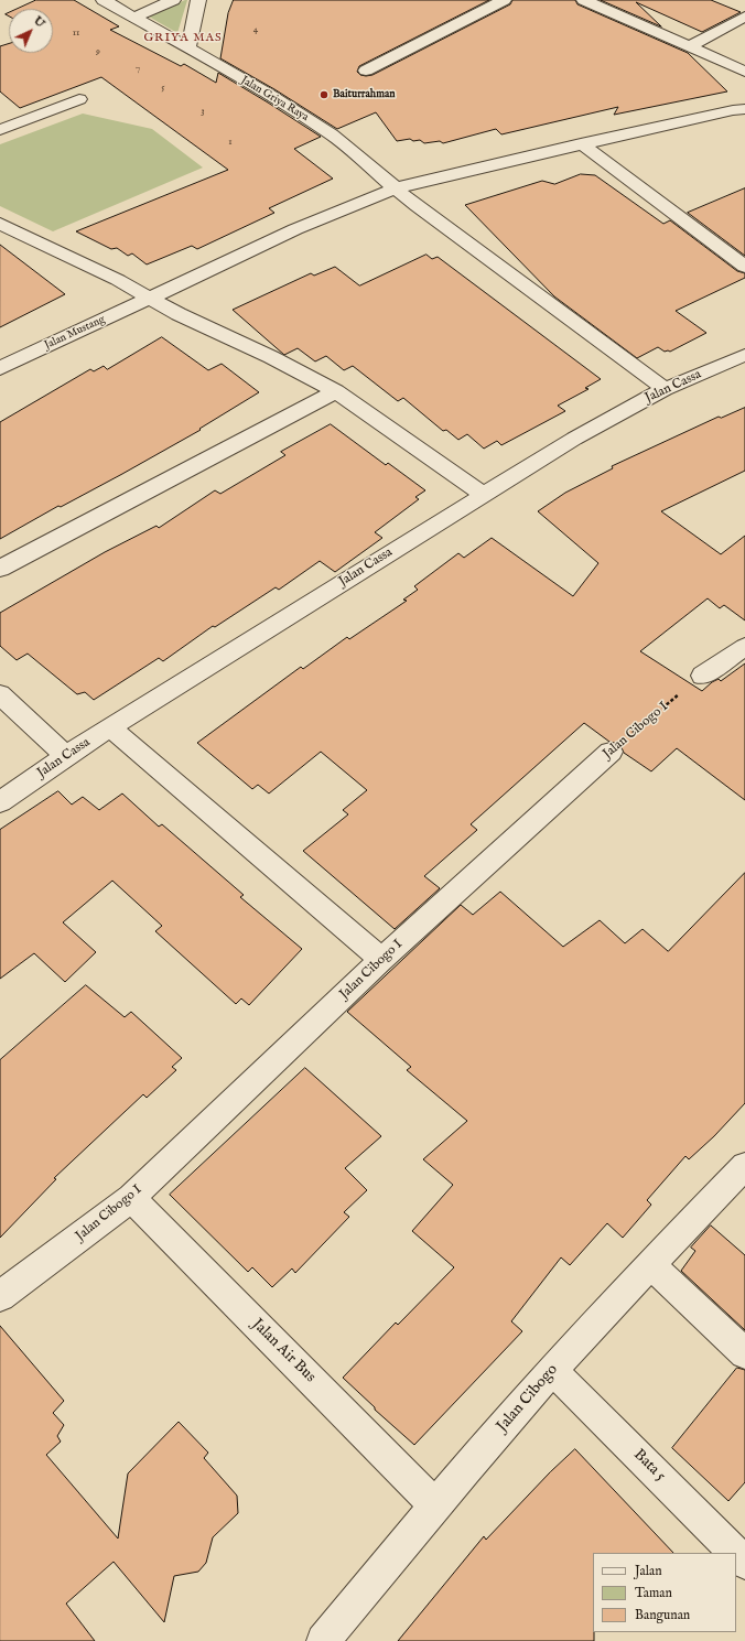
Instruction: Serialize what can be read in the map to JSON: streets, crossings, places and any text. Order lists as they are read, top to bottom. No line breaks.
{"streets":{"street":["Jalan Griya Raya","Jalan Mustang","Jalan Cassa","Jalan Cibogo I","Jalan Air Bus","Jalan Cibogo","Bata 5"]},"crossings":[["Jalan Griya Raya","Jalan Mustang"],["Jalan Griya Raya","Jalan Cassa"],["Jalan Cibogo I","Jalan Air Bus"],["Jalan Air Bus","Jalan Cibogo"],["Jalan Cibogo","Bata 5"]],"districts":["GRIYA MAS"],"places":["Baiturrahman"],"house_numbers":["4","11","9","7","5","3","1"],"legend":["Jalan","Taman","Bangunan"],"north":"top right"}
